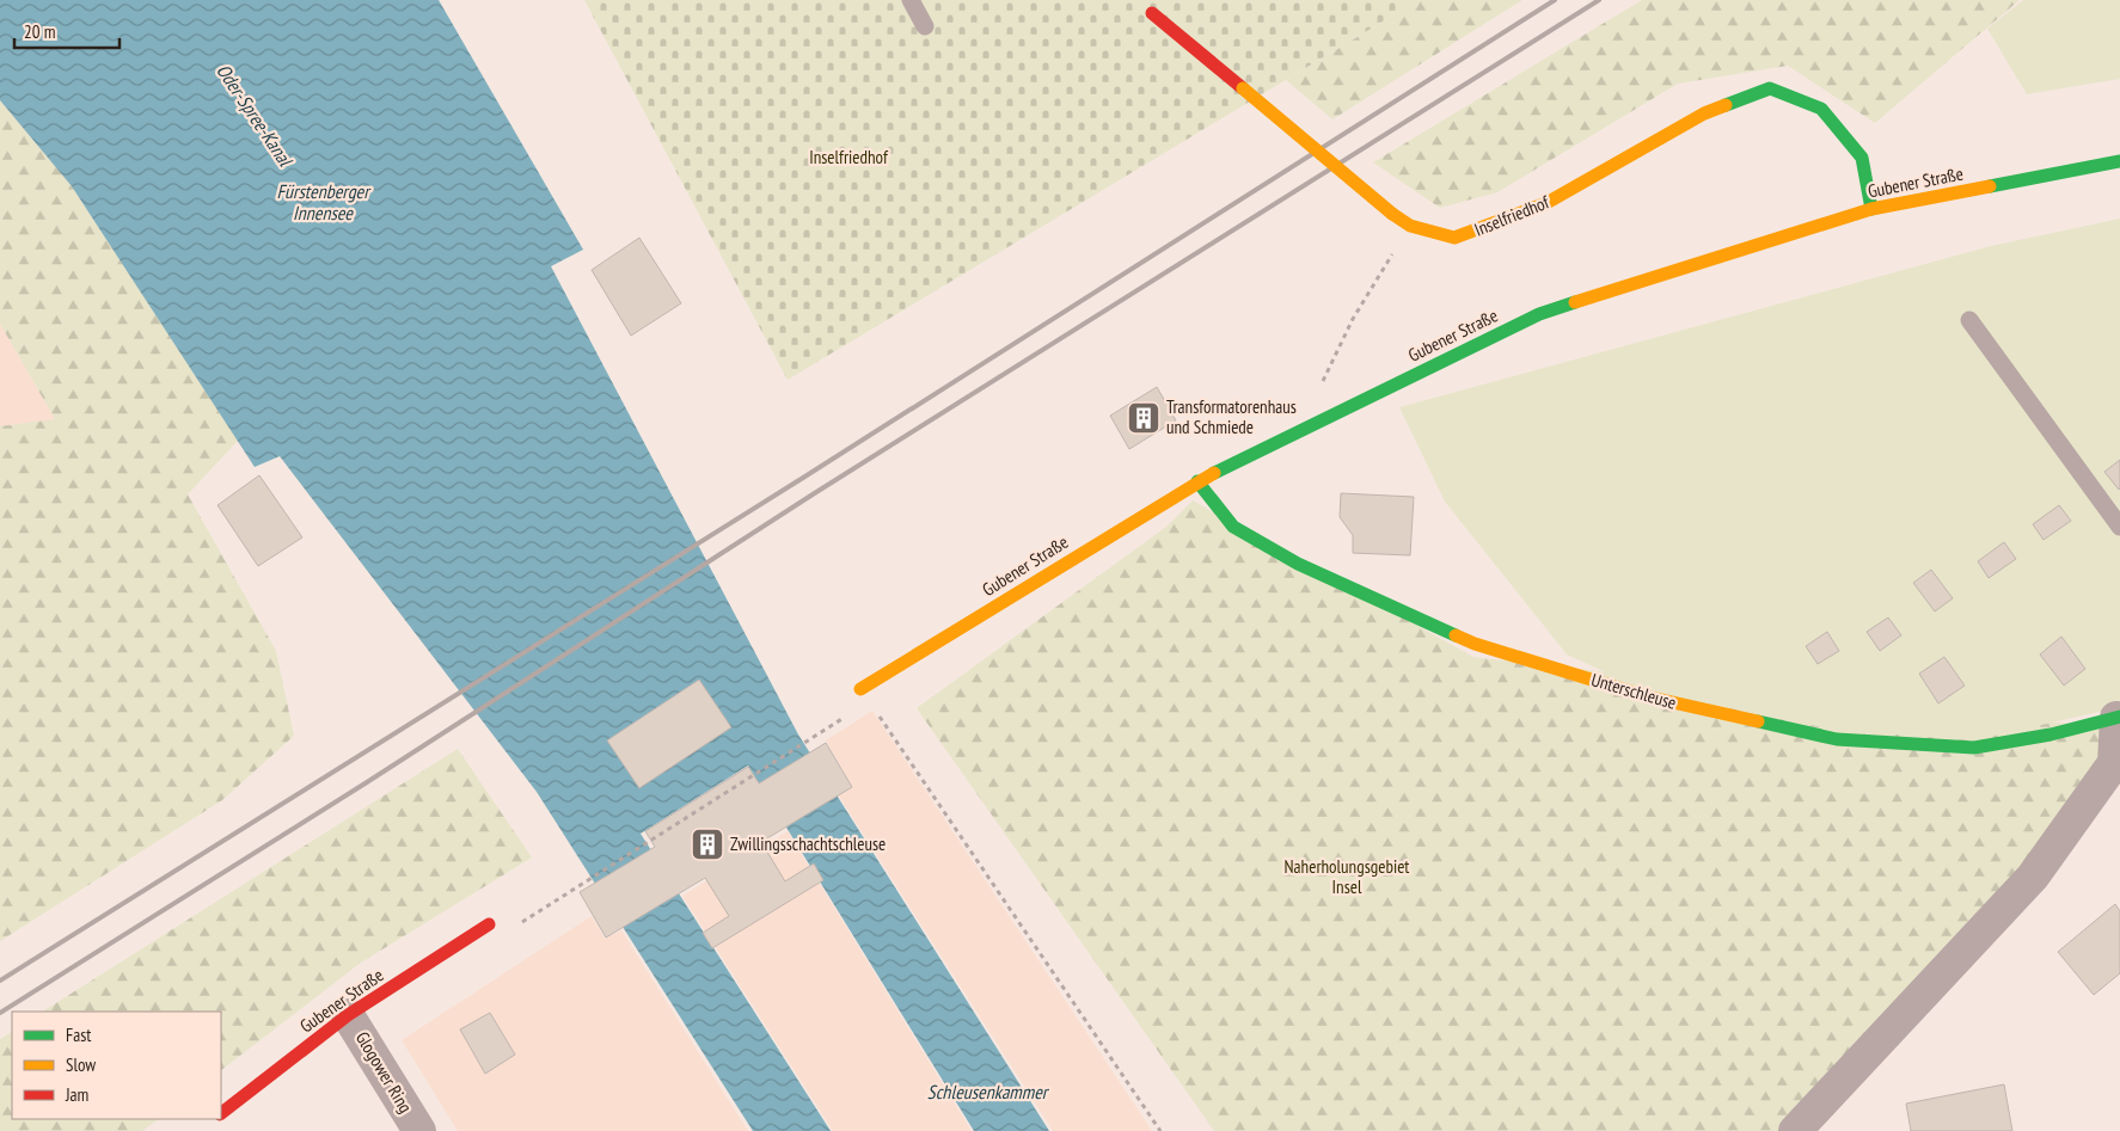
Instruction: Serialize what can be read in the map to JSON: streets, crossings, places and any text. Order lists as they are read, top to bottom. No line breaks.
{"streets":{"street":["Gubener Straße","Inselfriedhof","Unterschleuse","Glogower Ring"]},"crossings":[["Gubener Straße","Inselfriedhof"],["Gubener Straße","Unterschleuse"],["Gubener Straße","Glogower Ring"]],"water":["Oder-Spree-Kanal","Fürstenberger Innensee","Schleusenkammer"],"parks":["Inselfriedhof","Naherholungsgebiet Insel"],"places":{"building":["Transformatorenhaus und Schmiede","Zwillingsschachtschleuse"]},"legend":["Fast","Slow","Jam"],"scale_bar":"20 m"}
